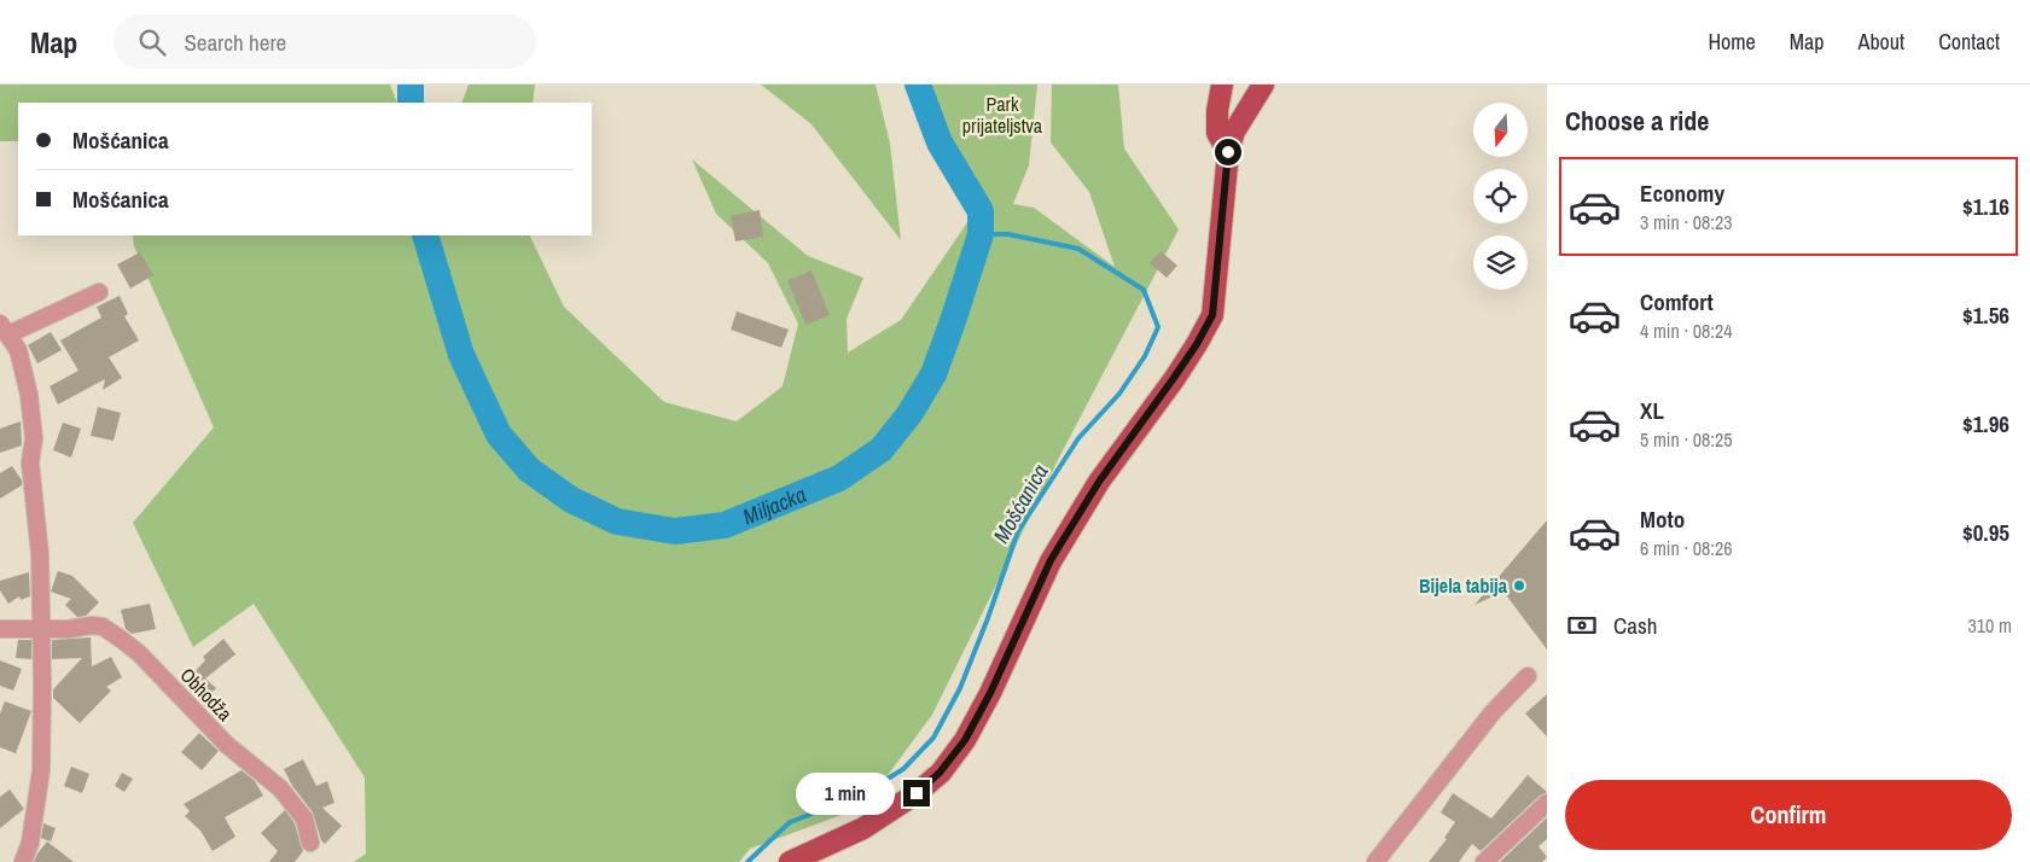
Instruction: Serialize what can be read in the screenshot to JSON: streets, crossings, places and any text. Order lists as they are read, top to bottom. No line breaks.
{"streets":{"street":["Obhodža"]},"water":["Mošćanica","Miljacka"],"parks":["Park prijateljstva"],"places":["Bijela tabija"],"north":"bottom","page":{"header":"Map","search":"Search here","nav":["Home","Map","About","Contact"],"heading":"Choose a ride","banner":["Mošćanica","Mošćanica"],"list":[{"name":"Economy","note":"3 min · 08:23","value":"$1.16"},{"name":"Comfort","note":"4 min · 08:24","value":"$1.56"},{"name":"XL","note":"5 min · 08:25","value":"$1.96"},{"name":"Moto","note":"6 min · 08:26","value":"$0.95"}],"pay":["Cash","310 m"],"buttons":"Confirm","bubble":"1 min"}}
